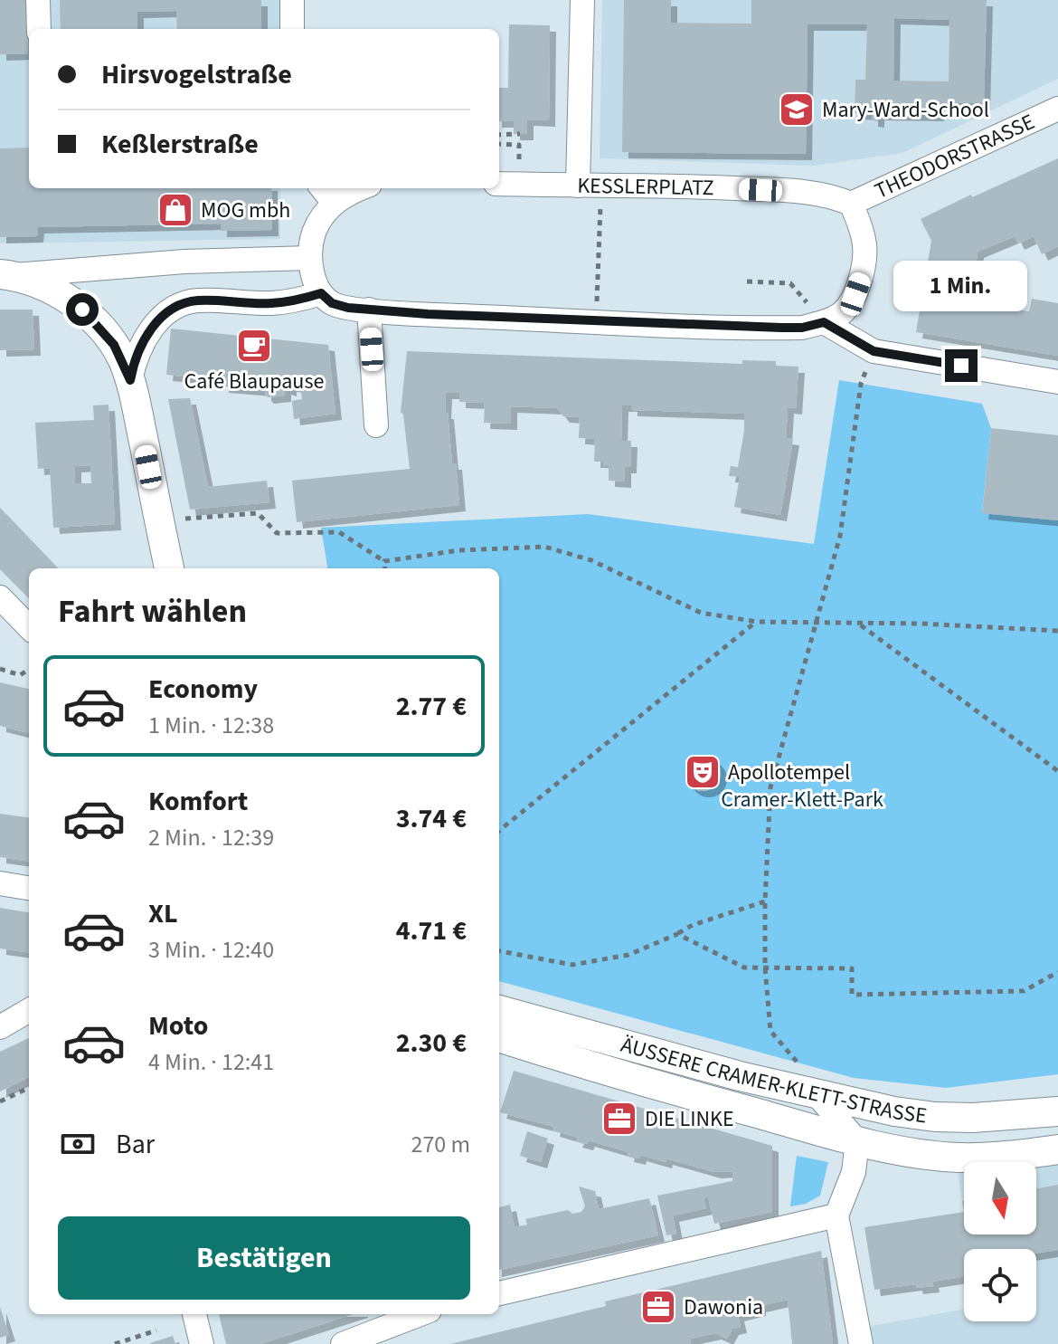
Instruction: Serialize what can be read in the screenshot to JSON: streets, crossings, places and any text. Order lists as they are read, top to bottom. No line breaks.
{"streets":{"main road":["ÄUSSERE CRAMER-KLETT-STRASSE"],"street":["THEODORSTRASSE","KESSLERPLATZ"]},"crossings":[["THEODORSTRASSE","KESSLERPLATZ"]],"parks":["Cramer-Klett-Park"],"places":{"school or university":["Mary-Ward-School"],"shop":["MOG mbh"],"cafe":["Café Blaupause"],"theatre":["Apollotempel"],"office":["DIE LINKE","Dawonia"]},"north":"bottom","page":{"banner":["Hirsvogelstraße","Keßlerstraße"],"bubble":"1 Min.","heading":"Fahrt wählen","list":[{"name":"Economy","note":"1 Min. · 12:38","value":"2.77 €"},{"name":"Komfort","note":"2 Min. · 12:39","value":"3.74 €"},{"name":"XL","note":"3 Min. · 12:40","value":"4.71 €"},{"name":"Moto","note":"4 Min. · 12:41","value":"2.30 €"}],"pay":["Bar","270 m"],"buttons":"Bestätigen"}}
